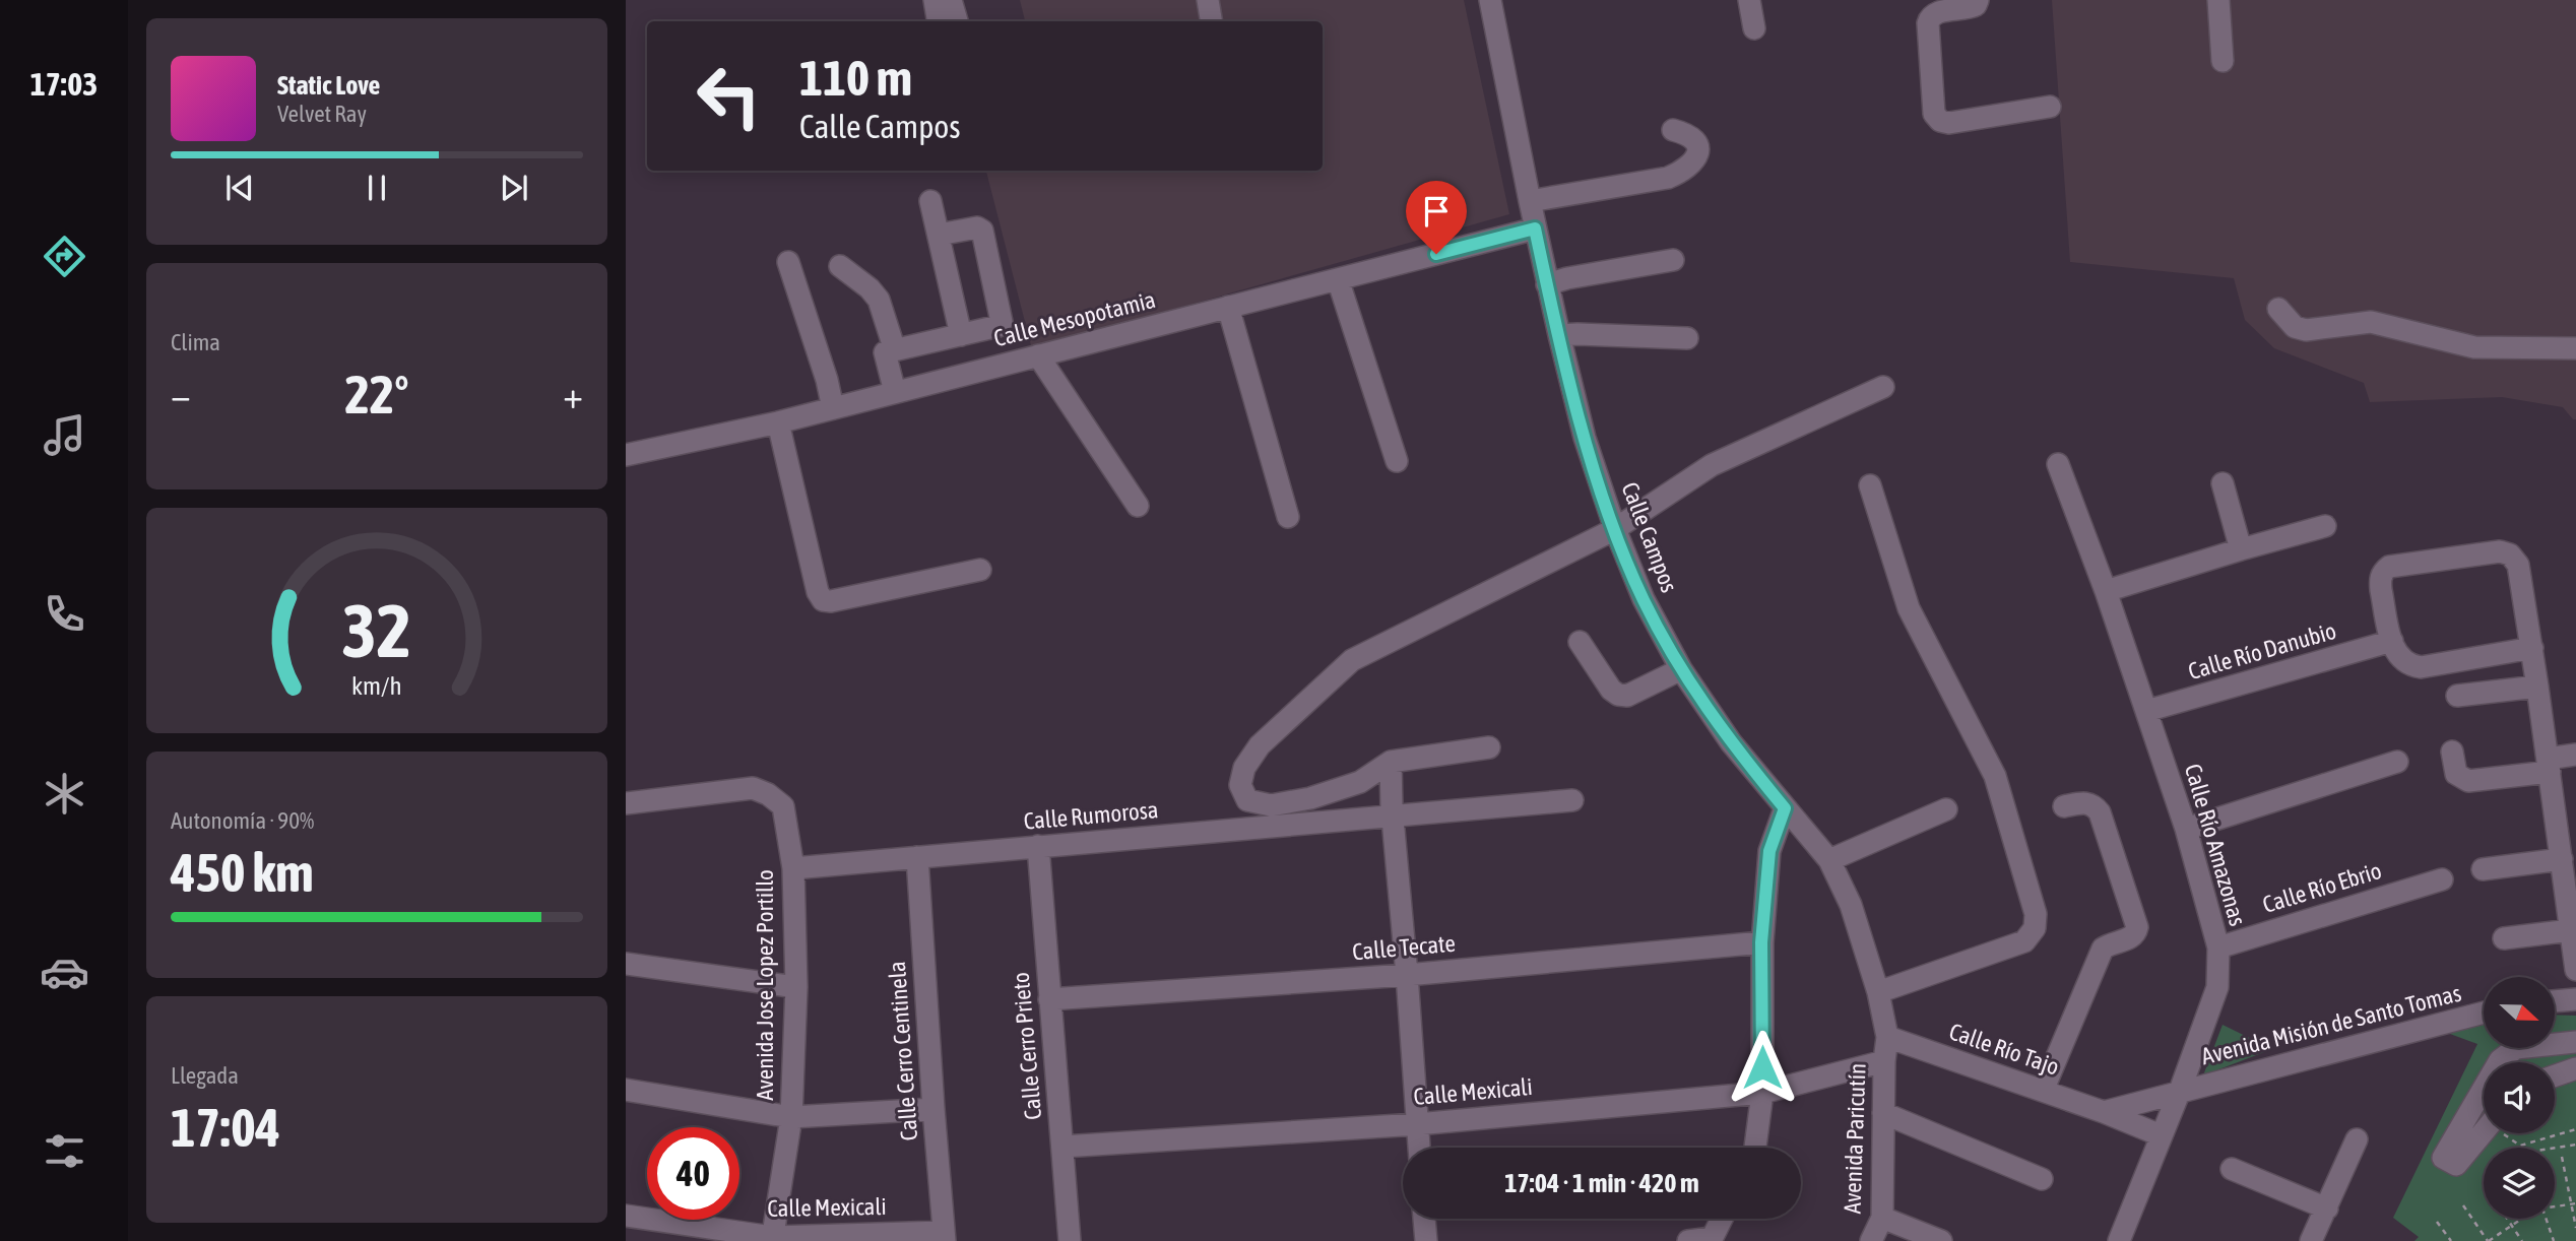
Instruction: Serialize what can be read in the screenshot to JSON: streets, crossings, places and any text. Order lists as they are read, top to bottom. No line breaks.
{"streets":{"street":["Calle Mesopotamia","Calle Campos","Calle Río Danubio","Calle Rumorosa","Calle Río Amazonas","Calle Río Ebrio","Calle Tecate","Avenida Jose Lopez Portillo","Avenida Misión de Santo Tomas","Calle Cerro Prieto","Calle Río Tajo","Calle Cerro Centinela","Calle Mexicali","Avenida Paricutín"]},"crossings":[["Calle Mesopotamia","Calle Campos"],["Calle Campos","Calle Río Tajo"],["Calle Campos","Avenida Paricutín"],["Calle Río Danubio","Calle Río Amazonas"],["Calle Rumorosa","Avenida Jose Lopez Portillo"],["Calle Rumorosa","Calle Cerro Prieto"],["Calle Rumorosa","Calle Cerro Centinela"],["Calle Río Amazonas","Calle Río Ebrio"],["Calle Río Amazonas","Avenida Misión de Santo Tomas"],["Calle Río Amazonas","Calle Río Tajo"],["Calle Tecate","Calle Cerro Prieto"],["Avenida Jose Lopez Portillo","Calle Mexicali"],["Calle Cerro Prieto","Calle Mexicali"],["Calle Río Tajo","Avenida Paricutín"],["Calle Cerro Centinela","Calle Mexicali"],["Calle Mexicali","Avenida Paricutín"]],"north":"right","page":{"tabs":"17:03","turn":["110 m","Calle Campos"],"song":["Static Love","Velvet Ray"],"tile":["Clima",["Autonomía · 90%","450 km"],["Llegada","17:04"]],"heat":["−","22°","+"],"limit":"40","trip":"17:04 · 1 min · 420 m","gauge":["32","km/h"]}}
